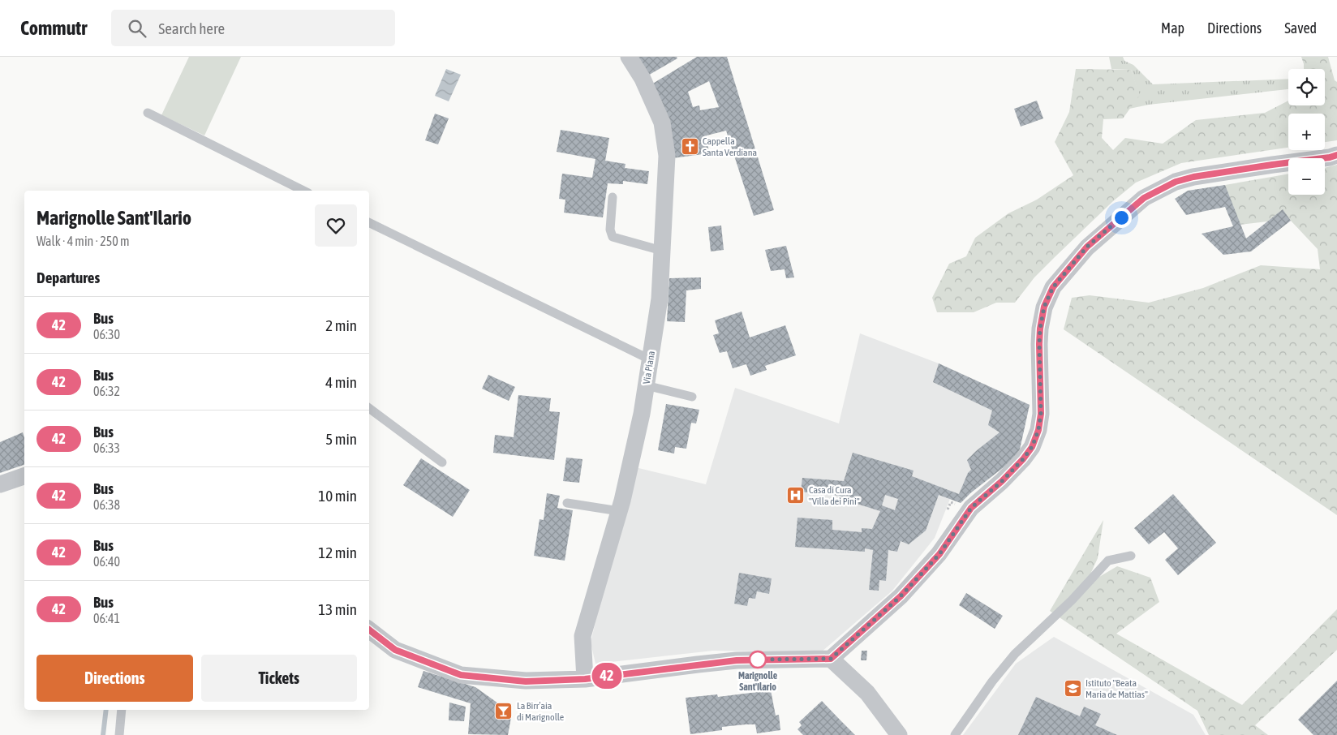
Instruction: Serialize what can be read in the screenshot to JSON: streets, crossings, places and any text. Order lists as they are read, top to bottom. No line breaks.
{"streets":{"street":["Via Piana"]},"places":{"church":["Cappella Santa Verdiana"],"hospital":["Casa di Cura \"Villa dei Pini\""],"other":["Marignolle Sant'Ilario"],"school or university":["Istituto \"Beata Maria de Mattias\""],"bar":["La Birr’aia di Marignolle"]},"lines":["bus line 42"],"page":{"header":"Commutr","search":"Search here","nav":["Map","Directions","Saved"],"on_map":"42","map_buttons":["+","−"],"heading":[["Marignolle Sant'Ilario","Walk · 4 min · 250 m"],"Departures"],"list":[{"mark":"42","name":"Bus","note":"06:30","value":"2 min"},{"mark":"42","name":"Bus","note":"06:32","value":"4 min"},{"mark":"42","name":"Bus","note":"06:33","value":"5 min"},{"mark":"42","name":"Bus","note":"06:38","value":"10 min"},{"mark":"42","name":"Bus","note":"06:40","value":"12 min"},{"mark":"42","name":"Bus","note":"06:41","value":"13 min"}],"buttons":["Directions","Tickets"]}}
